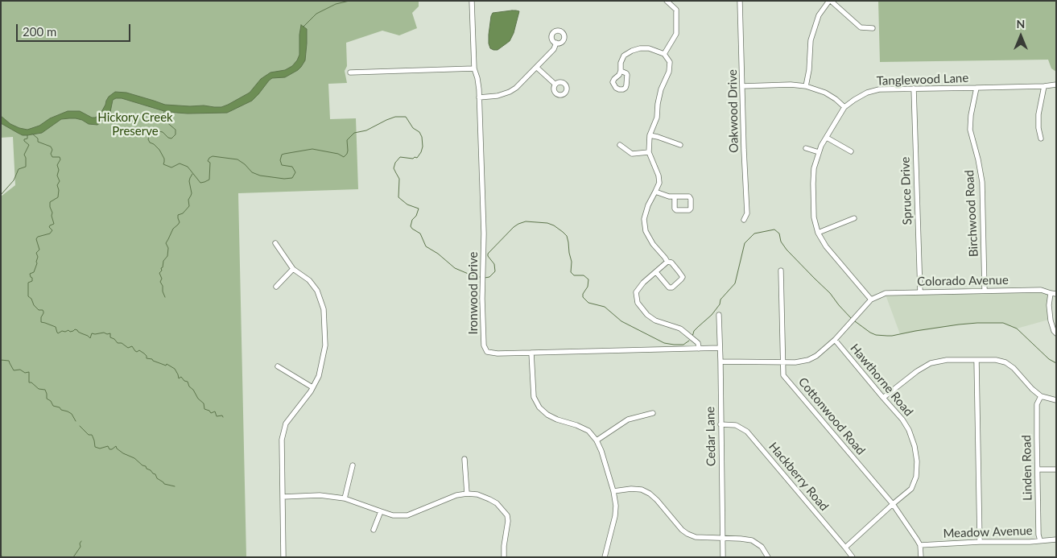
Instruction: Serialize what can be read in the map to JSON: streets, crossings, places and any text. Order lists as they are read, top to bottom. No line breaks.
{"streets":{"street":["Tanglewood Lane","Oakwood Drive","Spruce Drive","Birchwood Road","Colorado Avenue","Ironwood Drive","Hawthorne Road","Cottonwood Road","Cedar Lane","Linden Road","Hackberry Road","Meadow Avenue"]},"crossings":[["Tanglewood Lane","Spruce Drive"],["Tanglewood Lane","Birchwood Road"],["Tanglewood Lane","Colorado Avenue"],["Spruce Drive","Colorado Avenue"],["Birchwood Road","Colorado Avenue"],["Ironwood Drive","Cedar Lane"],["Hawthorne Road","Cottonwood Road"],["Hawthorne Road","Hackberry Road"],["Cottonwood Road","Meadow Avenue"],["Cedar Lane","Hackberry Road"],["Linden Road","Meadow Avenue"]],"parks":["Hickory Creek Preserve"],"scale_bar":"200 m","north":"top"}
